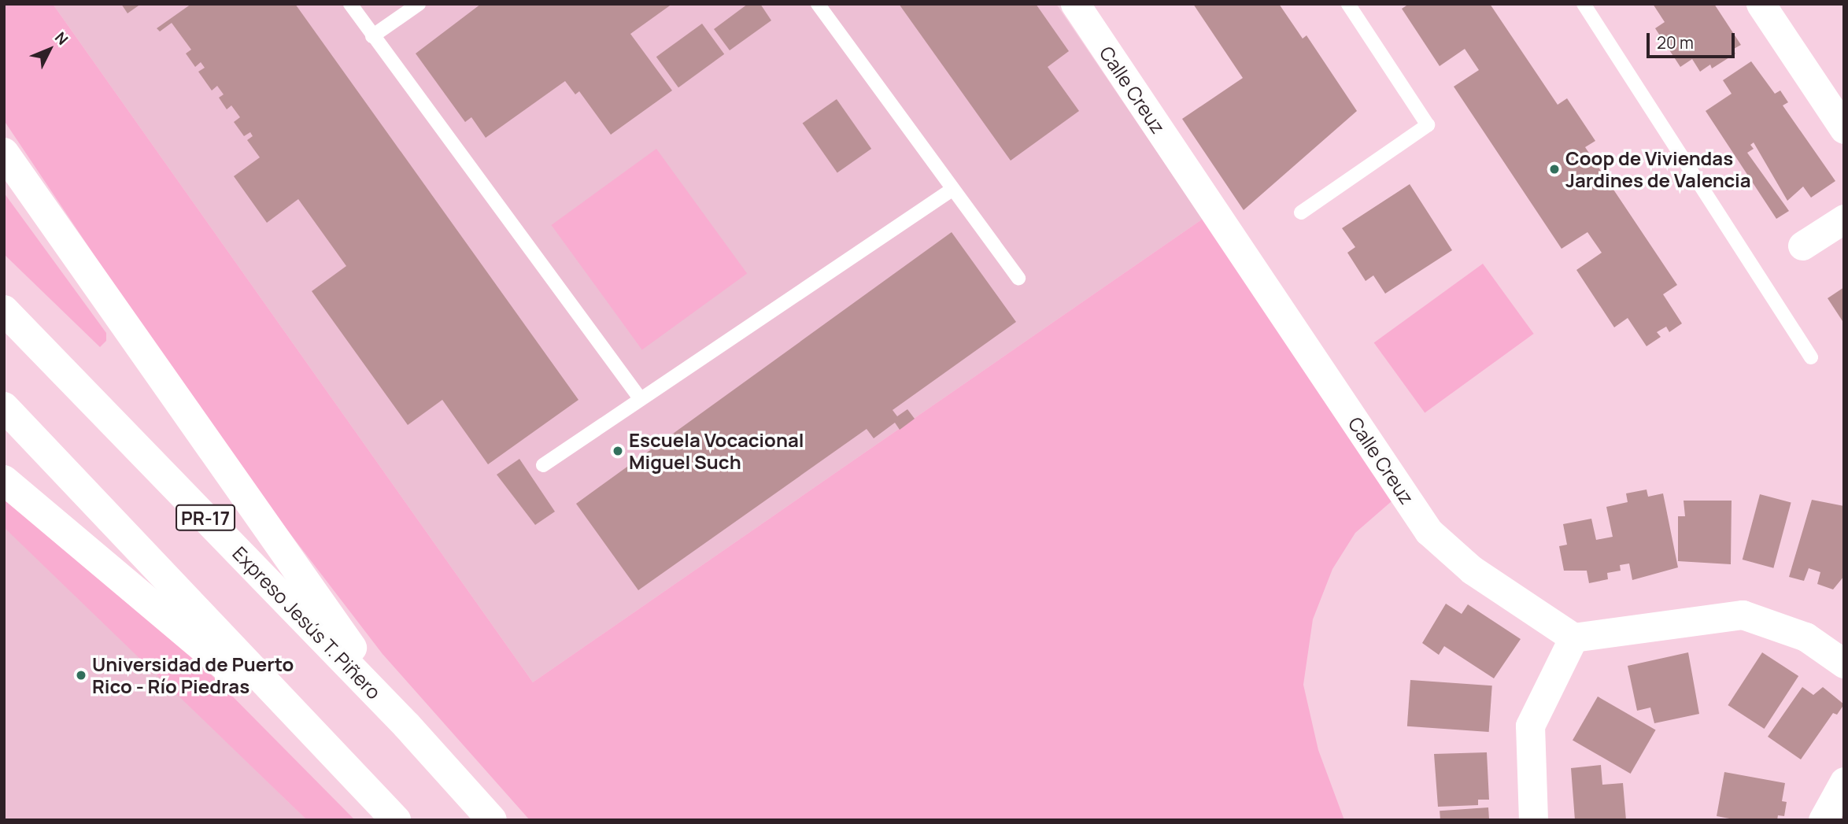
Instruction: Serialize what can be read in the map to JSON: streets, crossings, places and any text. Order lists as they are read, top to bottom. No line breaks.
{"streets":{"highway":["PR-17","Expreso Jesús T. Piñero"],"street":["Calle Creuz"]},"places":["Coop de Viviendas Jardines de Valencia","Escuela Vocacional Miguel Such","Universidad de Puerto Rico - Río Piedras"],"scale_bar":"20 m","north":"top right"}
